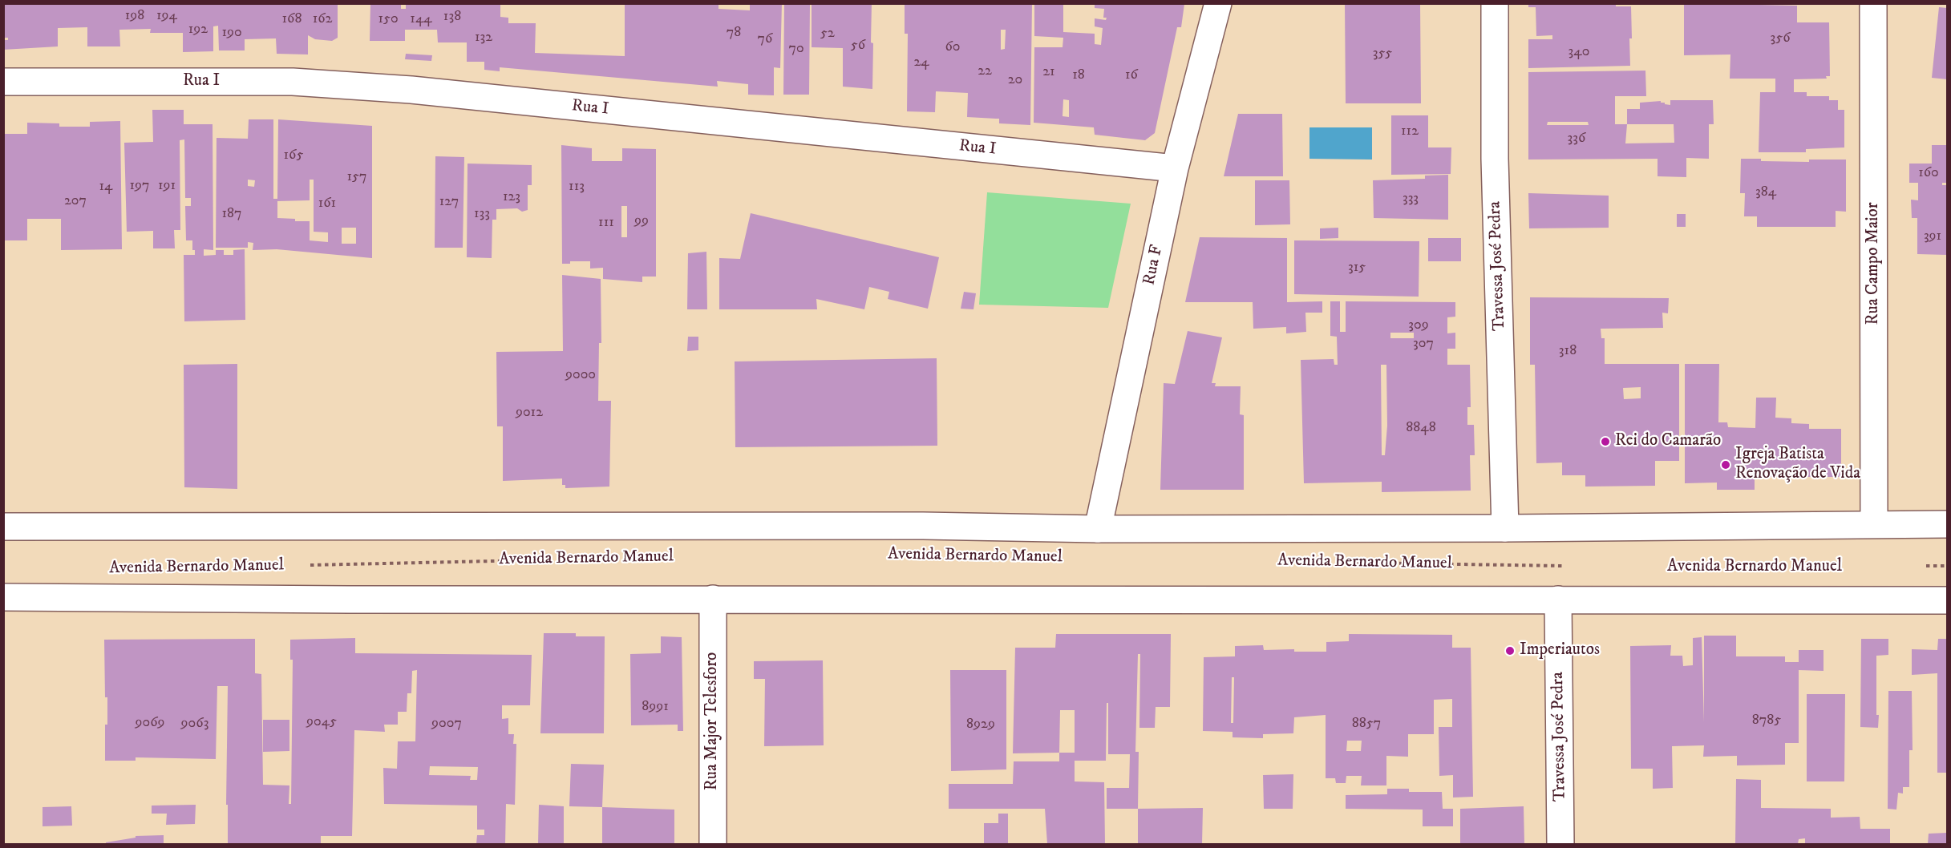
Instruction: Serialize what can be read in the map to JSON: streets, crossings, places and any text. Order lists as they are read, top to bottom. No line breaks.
{"streets":{"main road":["Rua I","Rua Campo Maior","Rua F","Travessa José Pedra","Avenida Bernardo Manuel","Rua Major Telesforo"]},"crossings":[["Rua I","Rua F"],["Rua Campo Maior","Avenida Bernardo Manuel"],["Rua F","Avenida Bernardo Manuel"],["Travessa José Pedra","Avenida Bernardo Manuel"],["Avenida Bernardo Manuel","Rua Major Telesforo"]],"places":["Rei do Camarão","Igreja Batista Renovação de Vida","Imperiautos"],"house_numbers":["198","194","138","168","162","150","144","192","190","78","52","132","356","76","56","60","70","340","355","24","22","21","18","16","20","112","336","165","160","157","197","191","14","113","384","123","333","207","127","161","187","133","99","111","391","315","309","307","318","9000","9012","8848","8991","8785","9045","9069","9063","9007","8857","8929"]}
